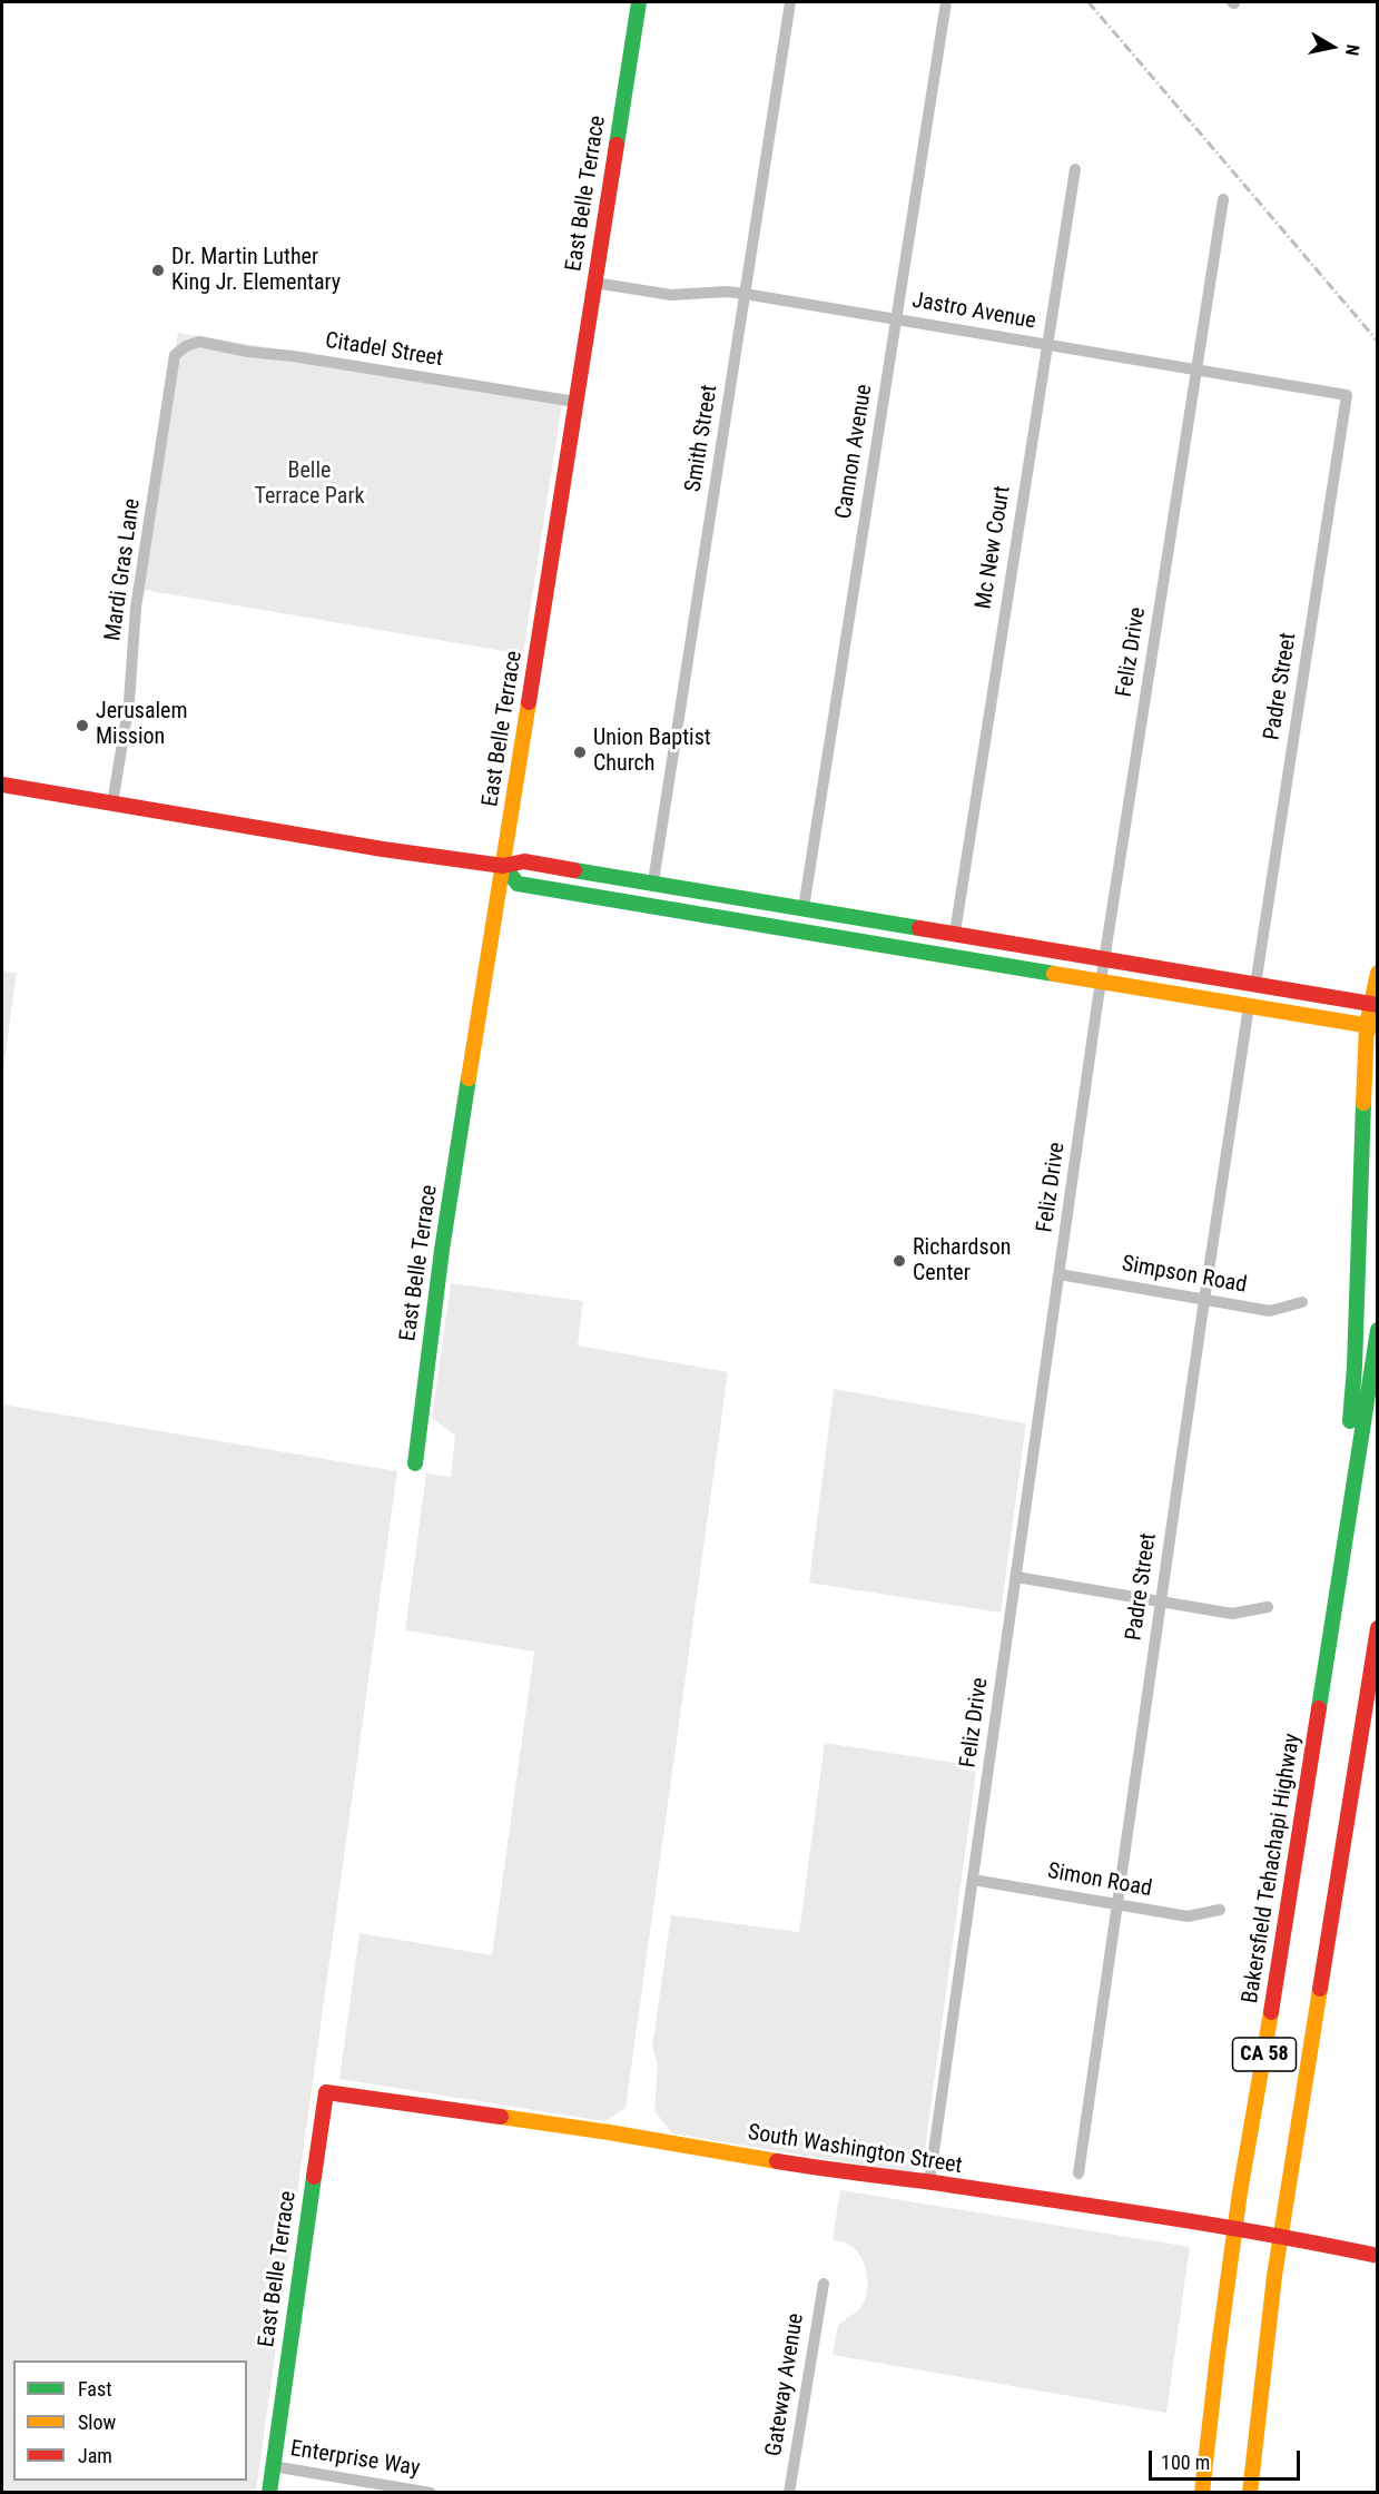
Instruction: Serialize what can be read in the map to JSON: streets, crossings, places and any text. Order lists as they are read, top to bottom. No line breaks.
{"streets":{"main road":["East Belle Terrace","Bakersfield Tehachapi Highway","CA 58","South Washington Street"],"street":["Jastro Avenue","Citadel Street","Smith Street","Cannon Avenue","Mc New Court","Mardi Gras Lane","Feliz Drive","Padre Street","Simpson Road","Simon Road","Gateway Avenue","Enterprise Way"]},"crossings":[["East Belle Terrace","Jastro Avenue"],["East Belle Terrace","Citadel Street"],["East Belle Terrace","South Washington Street"],["East Belle Terrace","Enterprise Way"],["Jastro Avenue","Smith Street"],["Jastro Avenue","Cannon Avenue"],["Jastro Avenue","Mc New Court"],["Jastro Avenue","Feliz Drive"],["Jastro Avenue","Padre Street"],["Citadel Street","Mardi Gras Lane"],["Feliz Drive","Simpson Road"],["Feliz Drive","Simon Road"],["Feliz Drive","South Washington Street"],["Padre Street","Simpson Road"],["Padre Street","Simon Road"]],"parks":["Belle Terrace Park"],"places":["Dr. Martin Luther King Jr. Elementary","Jerusalem Mission","Union Baptist Church","Richardson Center"],"legend":["Fast","Slow","Jam"],"scale_bar":"100 m","north":"right"}
